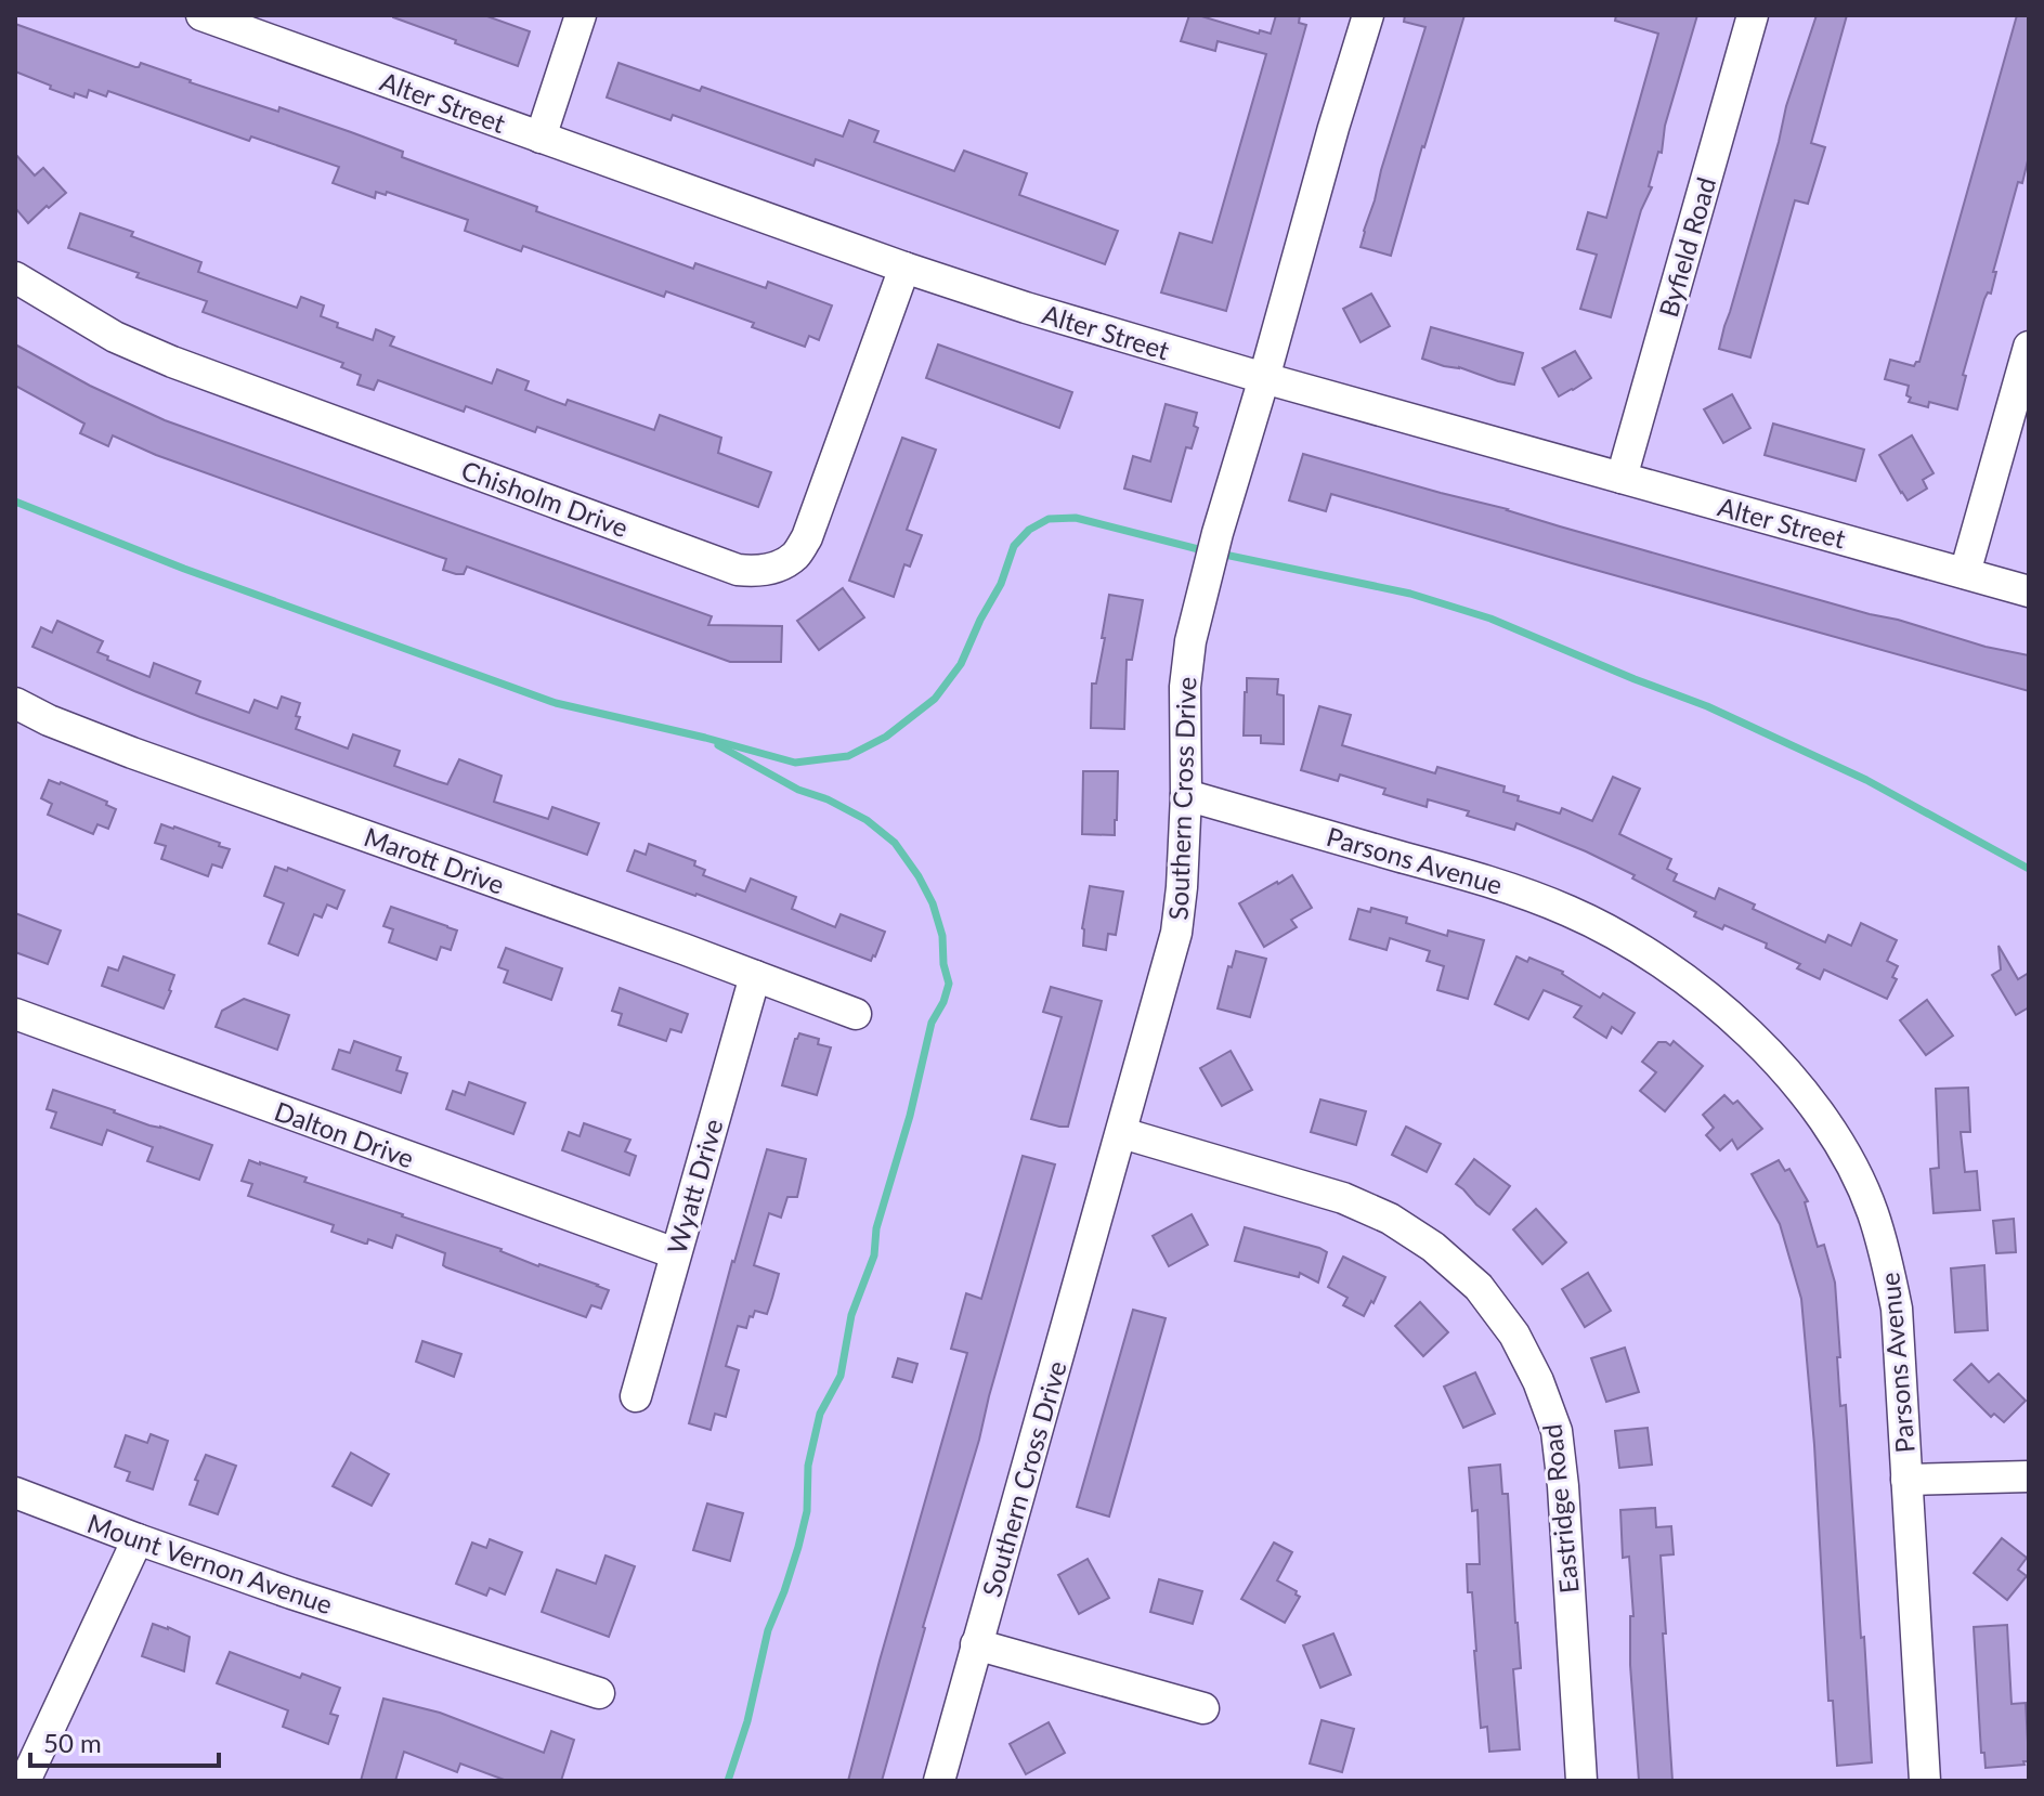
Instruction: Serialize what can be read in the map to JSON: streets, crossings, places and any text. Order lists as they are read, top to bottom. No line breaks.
{"streets":{"street":["Alter Street","Byfield Road","Chisholm Drive","Southern Cross Drive","Marott Drive","Parsons Avenue","Dalton Drive","Wyatt Drive","Eastridge Road","Mount Vernon Avenue"]},"crossings":[["Alter Street","Byfield Road"],["Alter Street","Chisholm Drive"],["Alter Street","Southern Cross Drive"],["Southern Cross Drive","Parsons Avenue"],["Southern Cross Drive","Eastridge Road"],["Marott Drive","Wyatt Drive"],["Dalton Drive","Wyatt Drive"]],"scale_bar":"50 m"}
